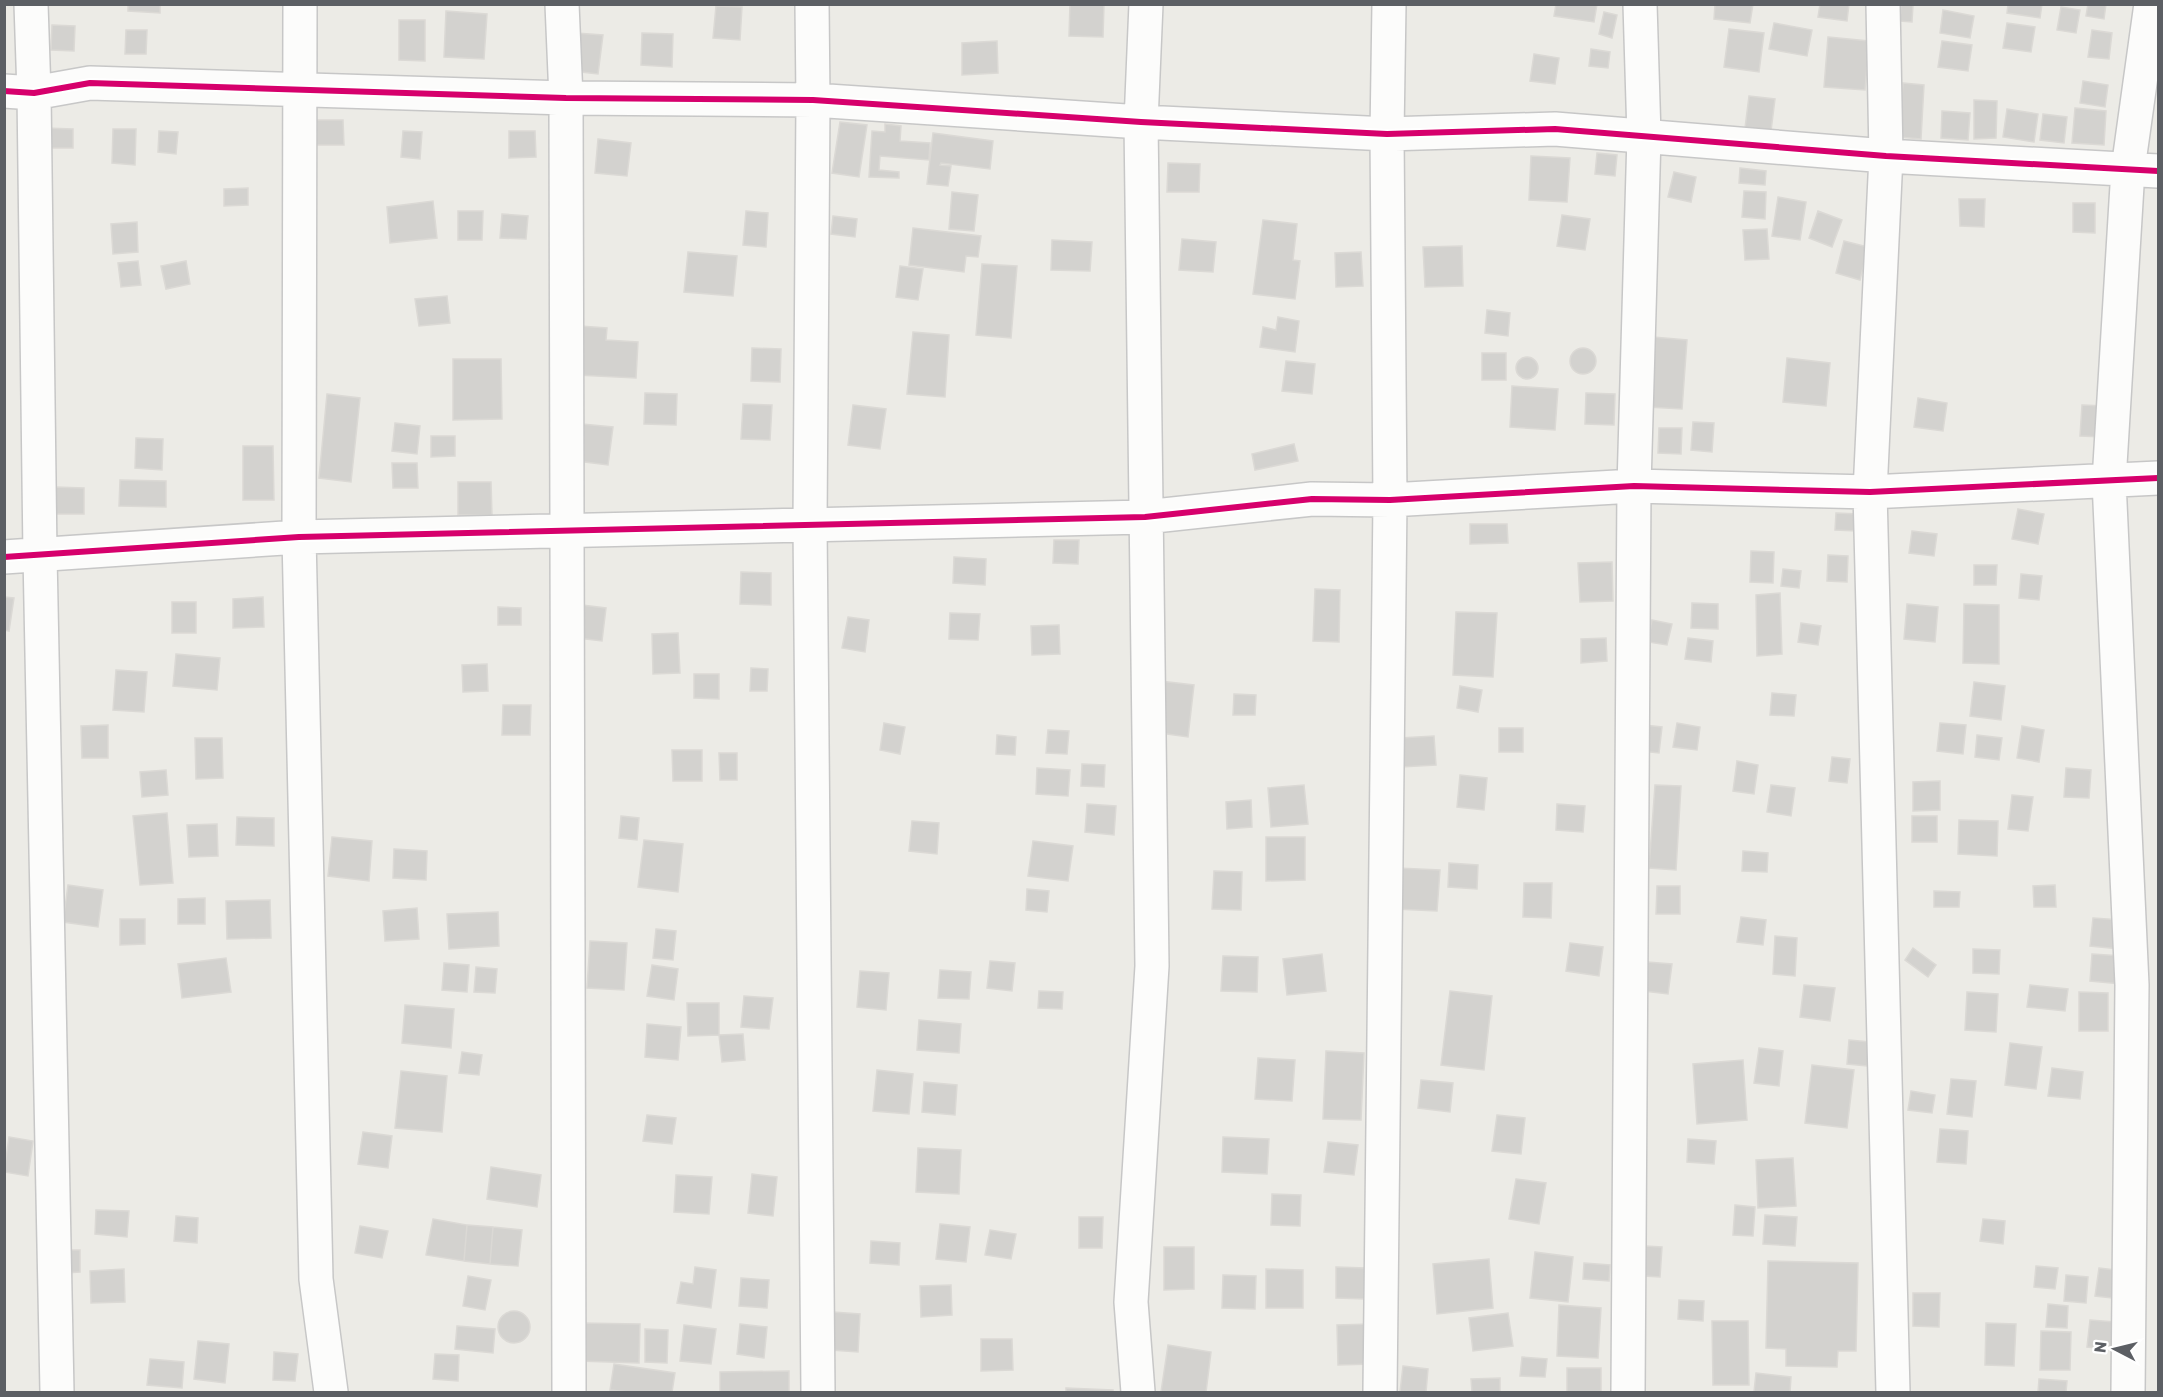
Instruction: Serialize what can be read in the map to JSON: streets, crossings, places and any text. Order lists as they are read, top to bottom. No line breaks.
{"north":"left"}
